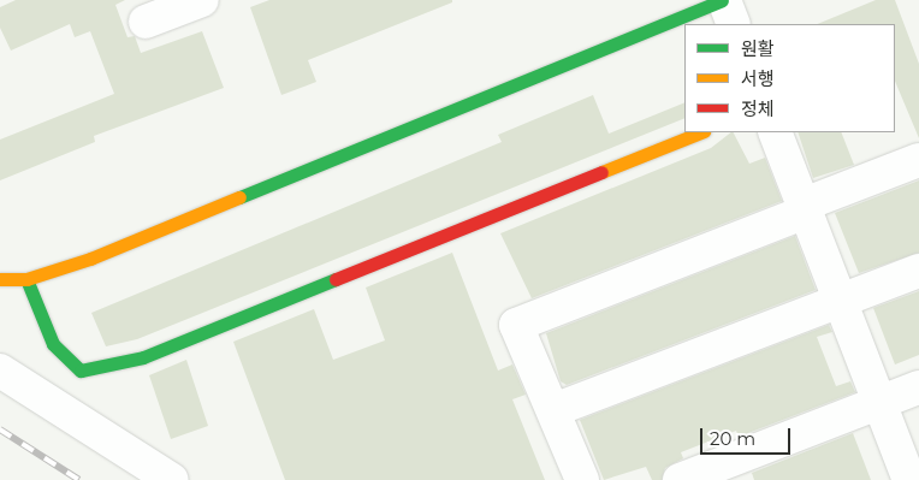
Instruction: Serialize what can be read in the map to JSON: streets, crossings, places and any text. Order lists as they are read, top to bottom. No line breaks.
{"legend":["원활","서행","정체"],"scale_bar":"20 m"}
